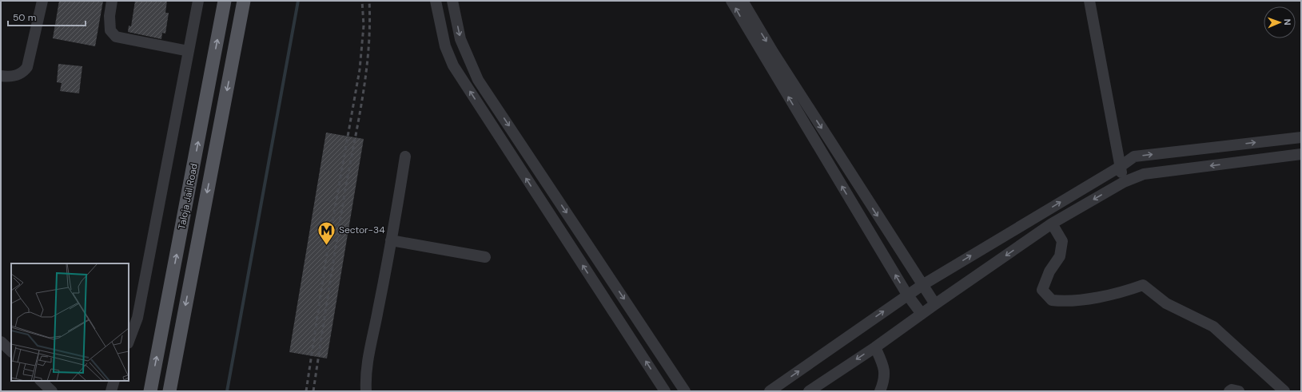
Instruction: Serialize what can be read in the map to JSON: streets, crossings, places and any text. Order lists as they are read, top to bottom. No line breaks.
{"streets":{"main road":["Taloja Jail Road"]},"places":{"metro station":["Sector-34"]},"scale_bar":"50 m","north":"right"}
